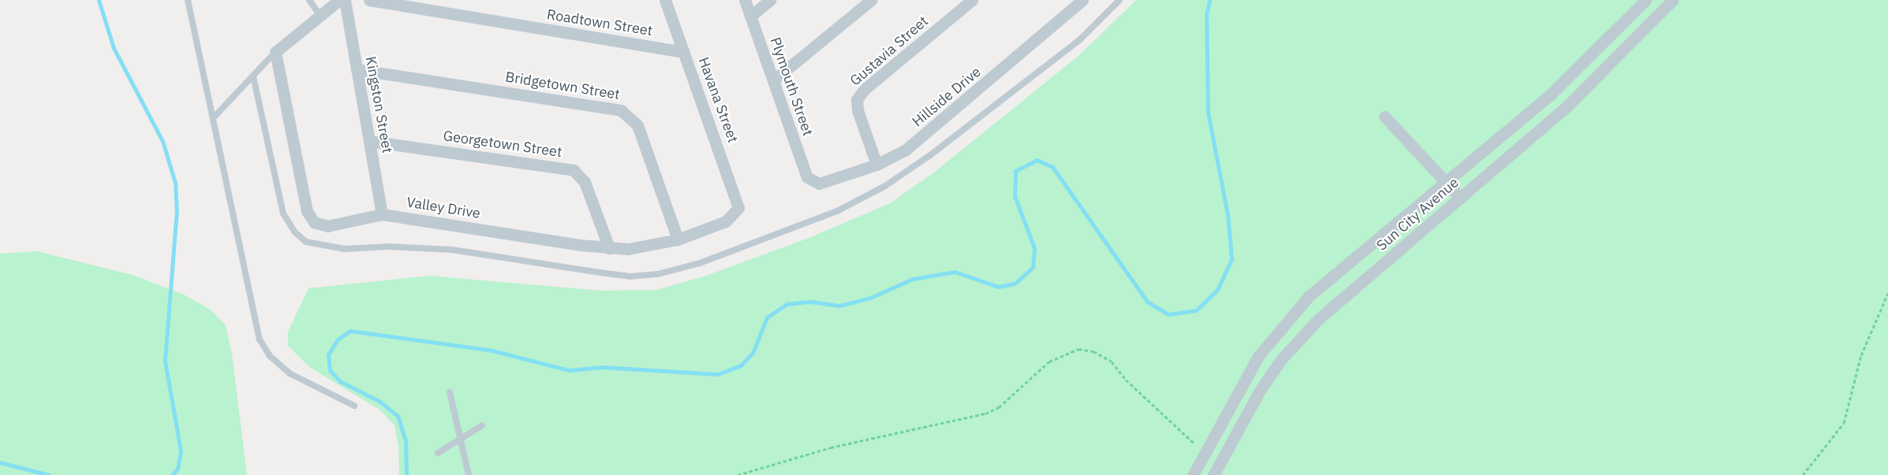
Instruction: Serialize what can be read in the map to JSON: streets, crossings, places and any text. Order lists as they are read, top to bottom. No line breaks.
{"streets":{"street":["Roadtown Street","Gustavia Street","Bridgetown Street","Plymouth Street","Hillside Drive","Havana Street","Kingston Street","Georgetown Street","Valley Drive","Sun City Avenue"]},"crossings":[["Roadtown Street","Havana Street"],["Gustavia Street","Hillside Drive"],["Bridgetown Street","Kingston Street"],["Bridgetown Street","Valley Drive"],["Plymouth Street","Hillside Drive"],["Havana Street","Valley Drive"],["Kingston Street","Georgetown Street"],["Kingston Street","Valley Drive"],["Georgetown Street","Valley Drive"]]}
